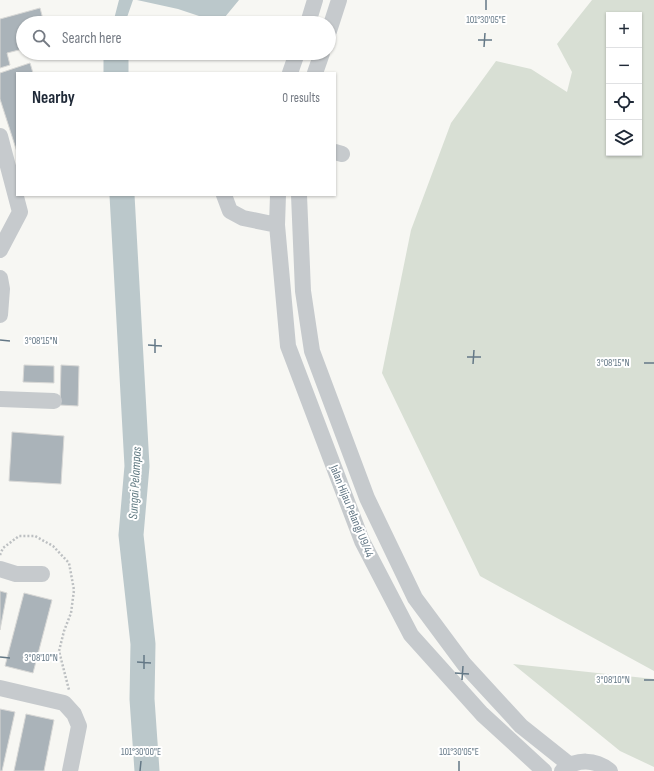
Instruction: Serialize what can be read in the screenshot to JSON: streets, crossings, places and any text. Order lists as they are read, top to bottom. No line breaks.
{"streets":{"street":["Jalan Hijau Pelangi U9/44"]},"water":["Sungai Pelampas"],"page":{"map_buttons":["+","−"],"search":"Search here","heading":["Nearby","0 results"]},"coordinates":["101°30'05\"E","3°08'15\"N","3°08'10\"N","101°30'00\"E"]}
